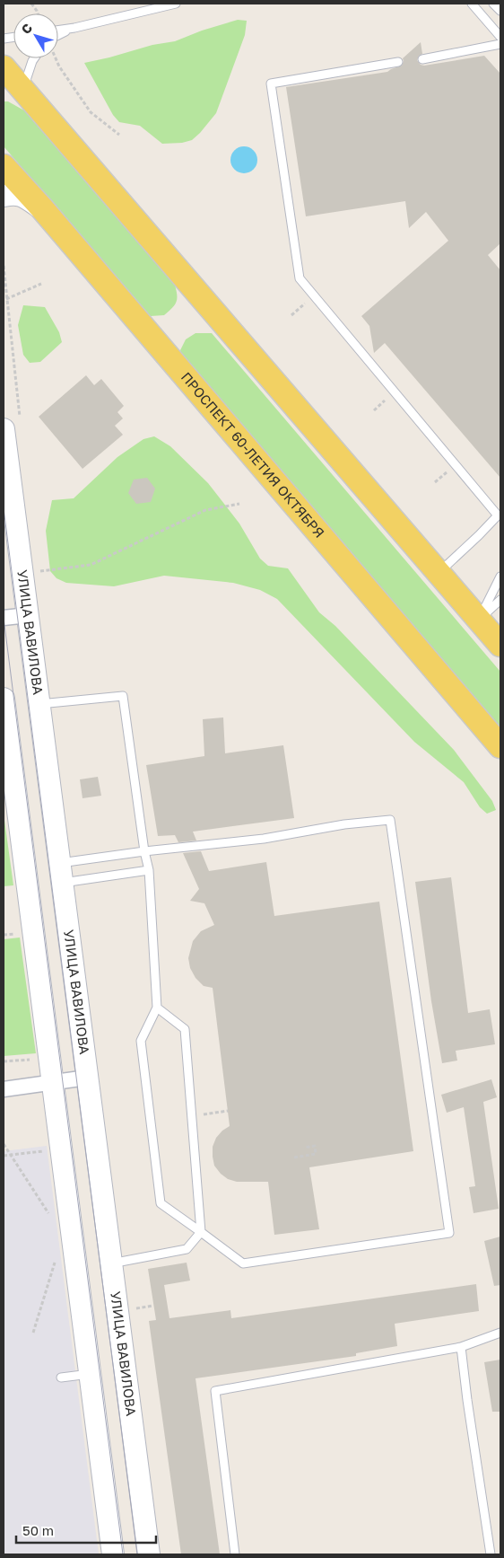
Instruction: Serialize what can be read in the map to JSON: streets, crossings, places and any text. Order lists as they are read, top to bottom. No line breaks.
{"streets":{"main road":["ПРОСПЕКТ 60-ЛЕТИЯ ОКТЯБРЯ","УЛИЦА ВАВИЛОВА"]},"scale_bar":"50 m","north":"top left"}
